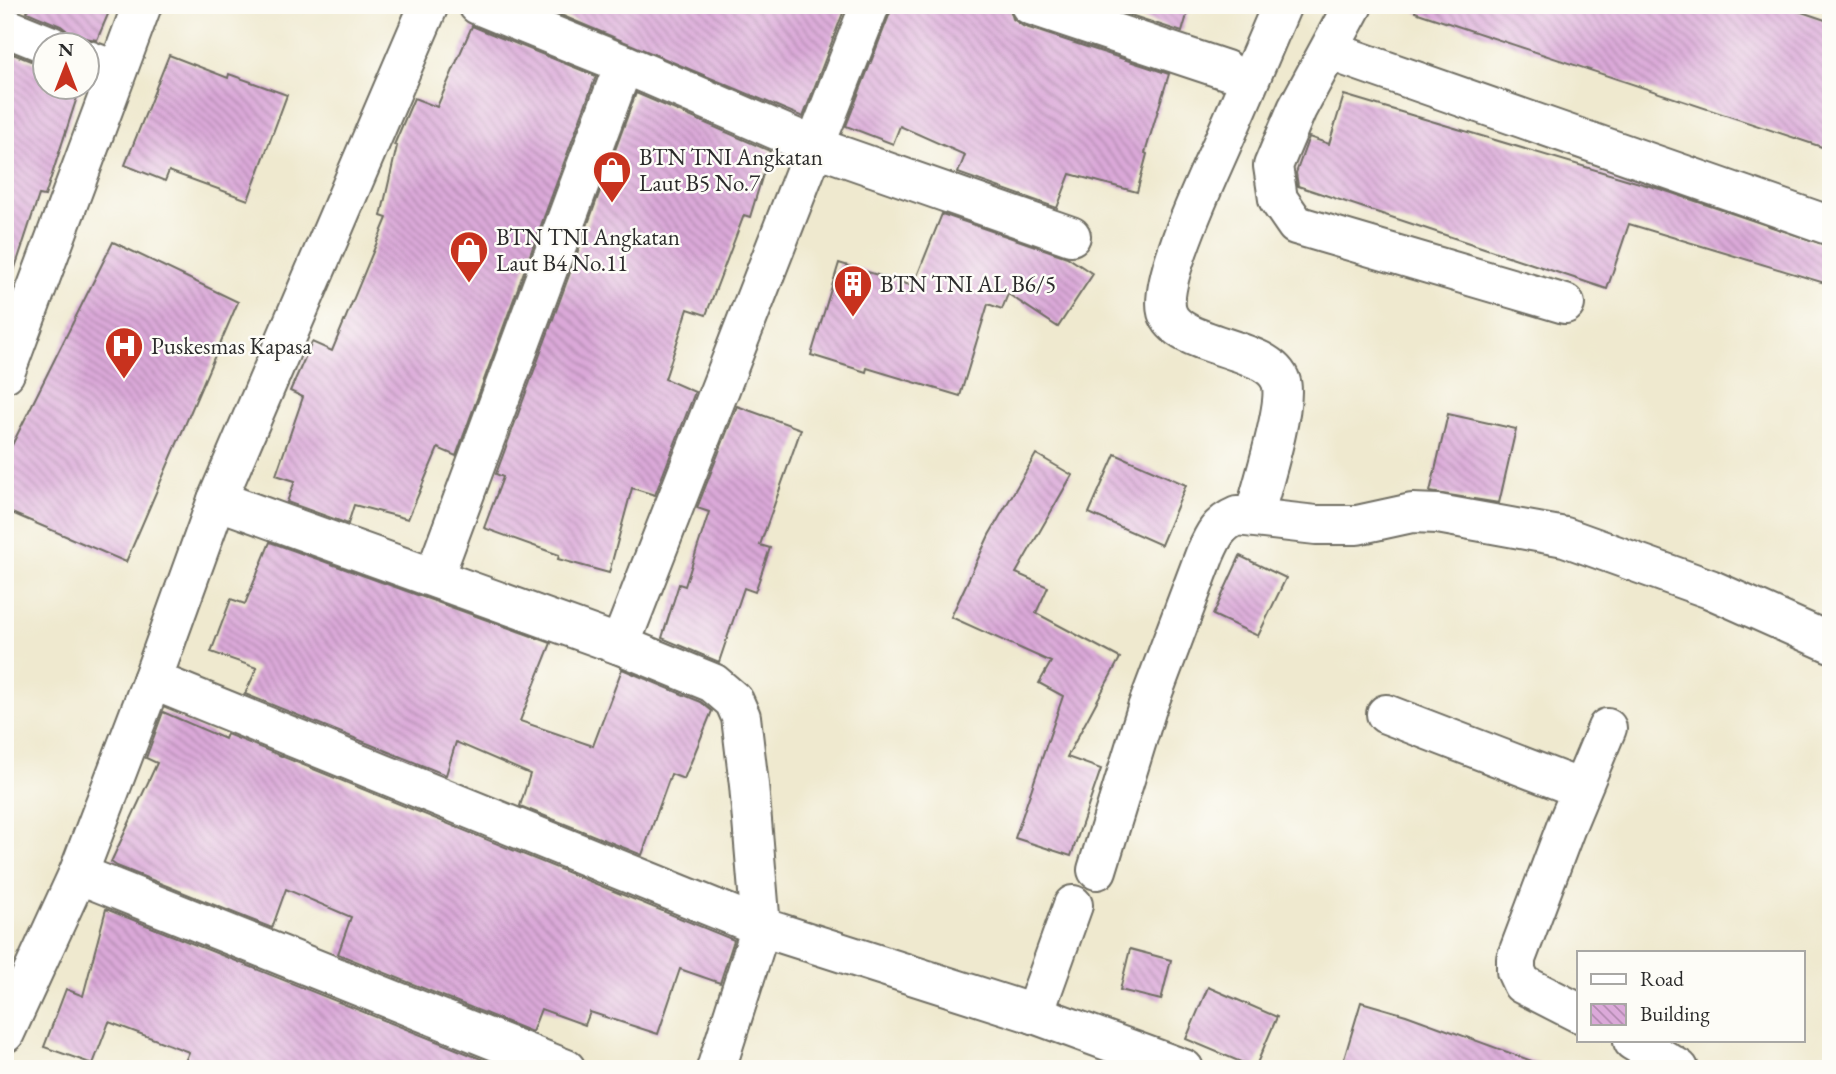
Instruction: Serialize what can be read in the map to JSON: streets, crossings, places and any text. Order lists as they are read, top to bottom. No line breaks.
{"places":{"shop":["BTN TNI Angkatan Laut B5 No.7","BTN TNI Angkatan Laut B4 No.11"],"building":["BTN TNI AL B6/5"],"hospital":["Puskesmas Kapasa"]},"legend":["Road","Building"],"north":"top"}
